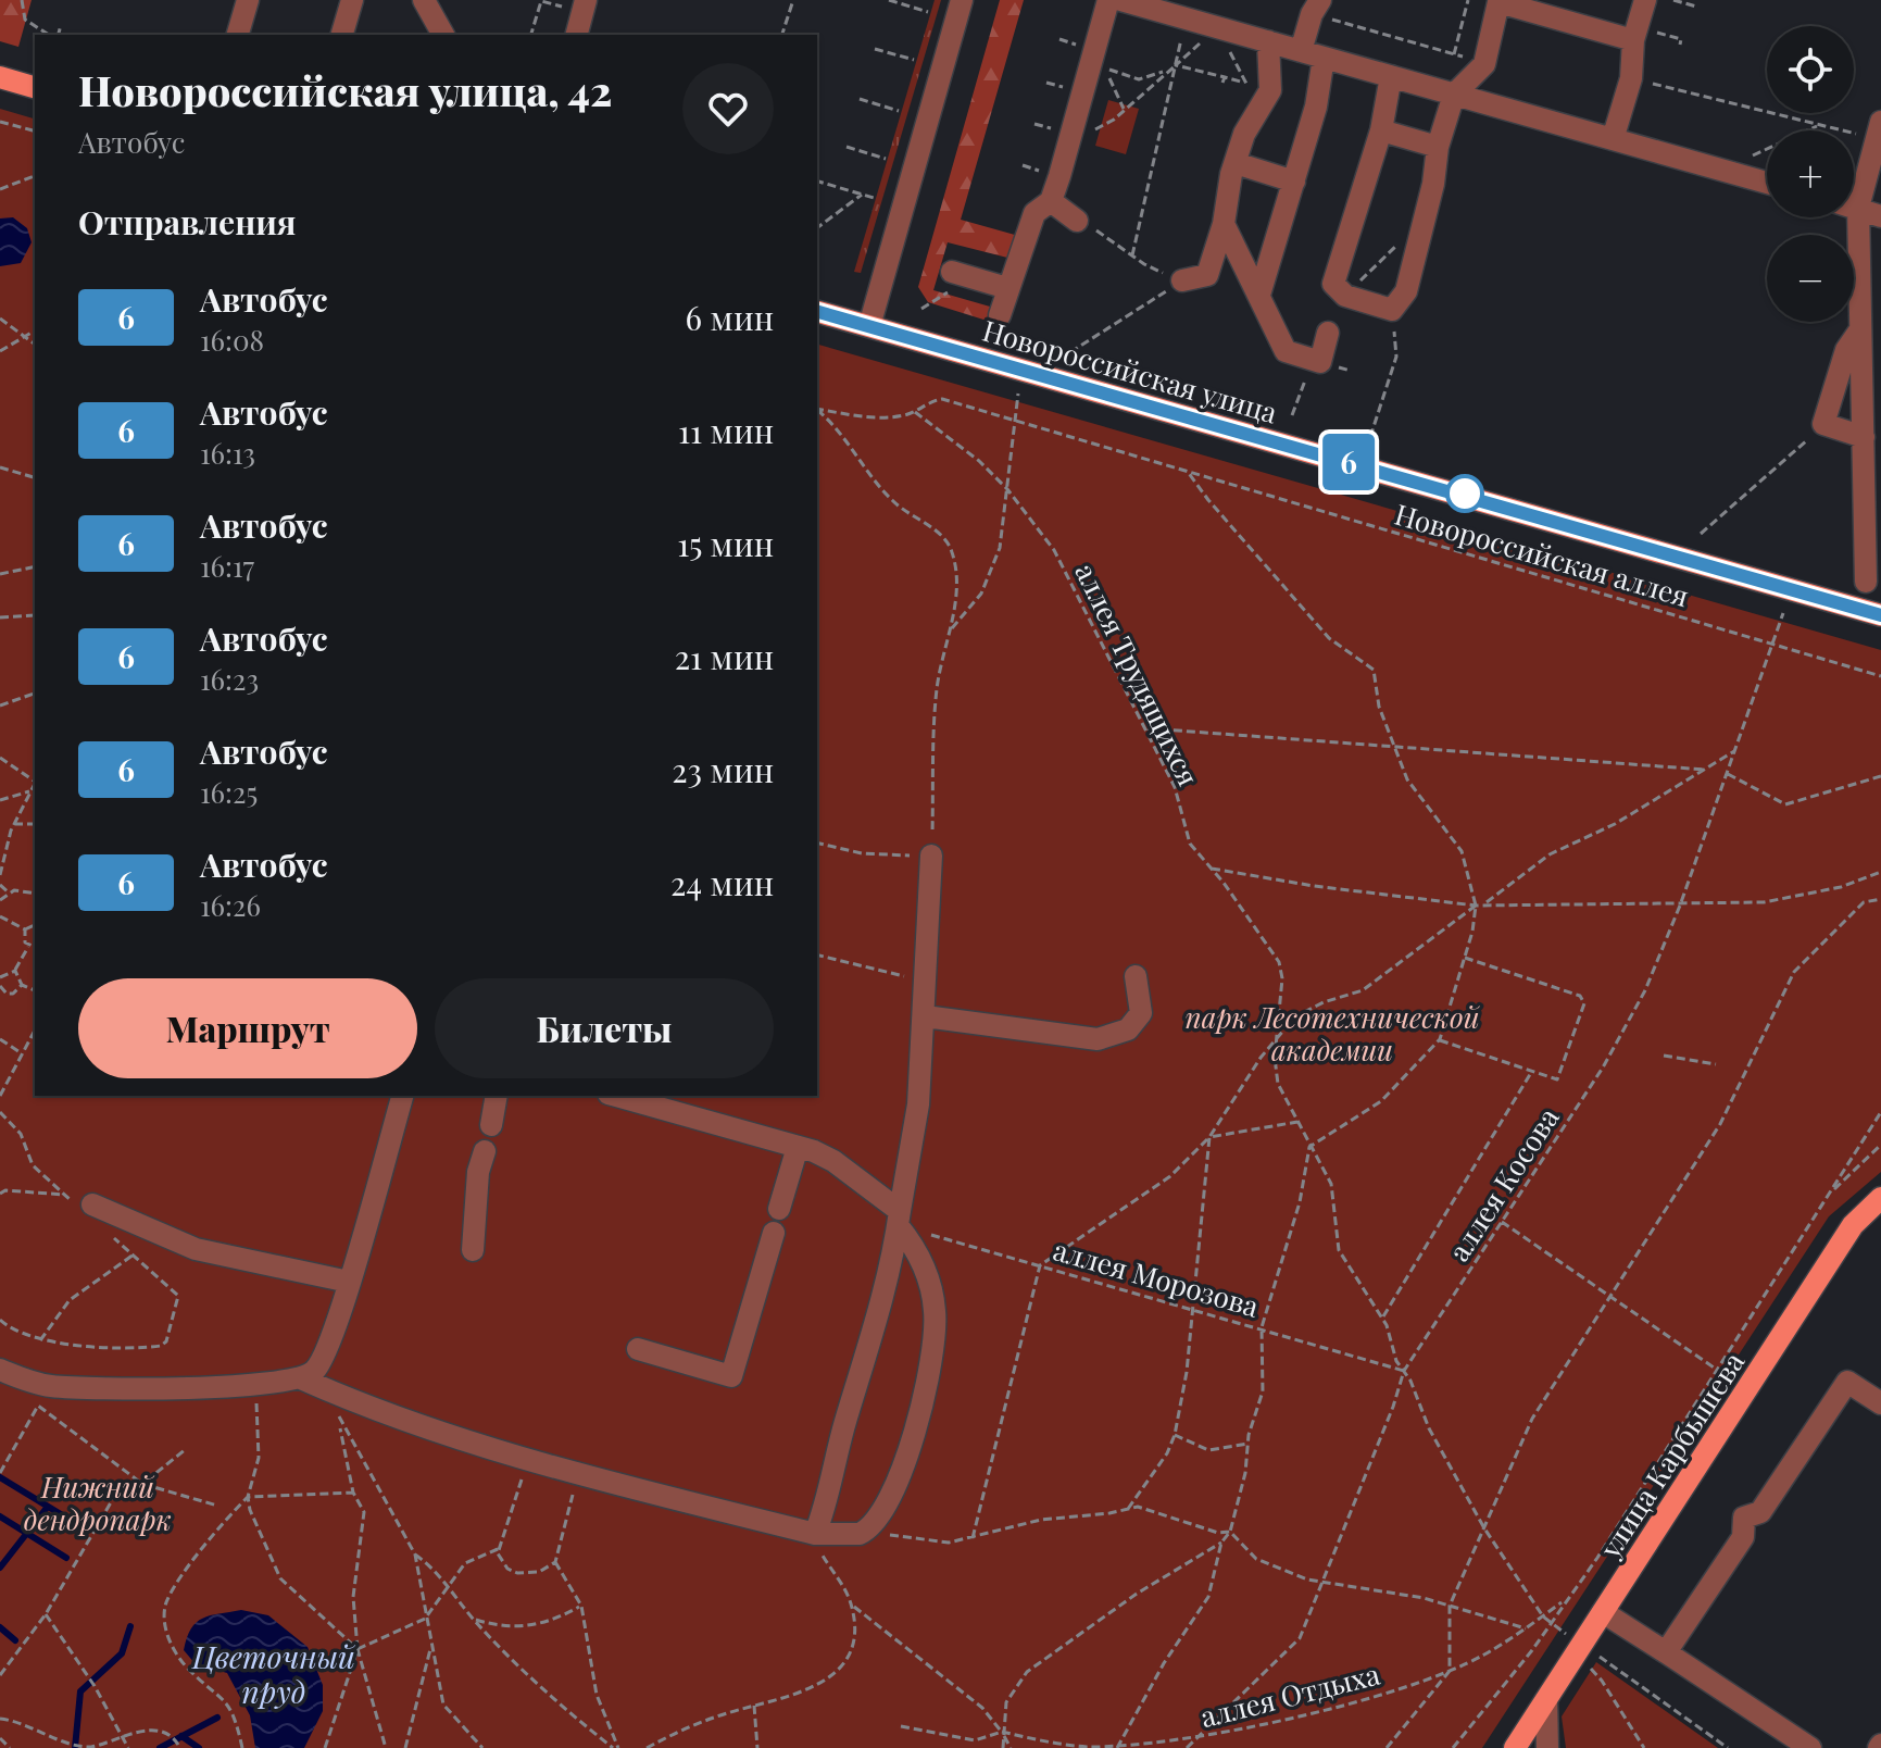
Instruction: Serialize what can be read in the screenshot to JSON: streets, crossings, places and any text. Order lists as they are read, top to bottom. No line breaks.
{"streets":{"main road":["Новороссийская улица","улица Карбышева"],"path":["Новороссийская аллея","аллея Трудящихся","аллея Косова","аллея Морозова","аллея Отдыха"]},"crossings":[["Новороссийская аллея","аллея Трудящихся"],["Новороссийская аллея","аллея Косова"],["аллея Трудящихся","аллея Косова"],["аллея Трудящихся","аллея Морозова"],["аллея Трудящихся","аллея Отдыха"],["аллея Косова","аллея Морозова"],["аллея Косова","аллея Отдыха"]],"water":["Цветочный пруд"],"parks":["парк Лесотехнической академии","Нижний дендропарк"],"lines":["bus line 6"],"page":{"on_map":"6","map_buttons":["+","−"],"heading":[["Новороссийская улица, 42","Автобус"],"Отправления"],"list":[{"mark":"6","name":"Автобус","note":"16:08","value":"6 мин"},{"mark":"6","name":"Автобус","note":"16:13","value":"11 мин"},{"mark":"6","name":"Автобус","note":"16:17","value":"15 мин"},{"mark":"6","name":"Автобус","note":"16:23","value":"21 мин"},{"mark":"6","name":"Автобус","note":"16:25","value":"23 мин"},{"mark":"6","name":"Автобус","note":"16:26","value":"24 мин"}],"buttons":["Маршрут","Билеты"]}}
